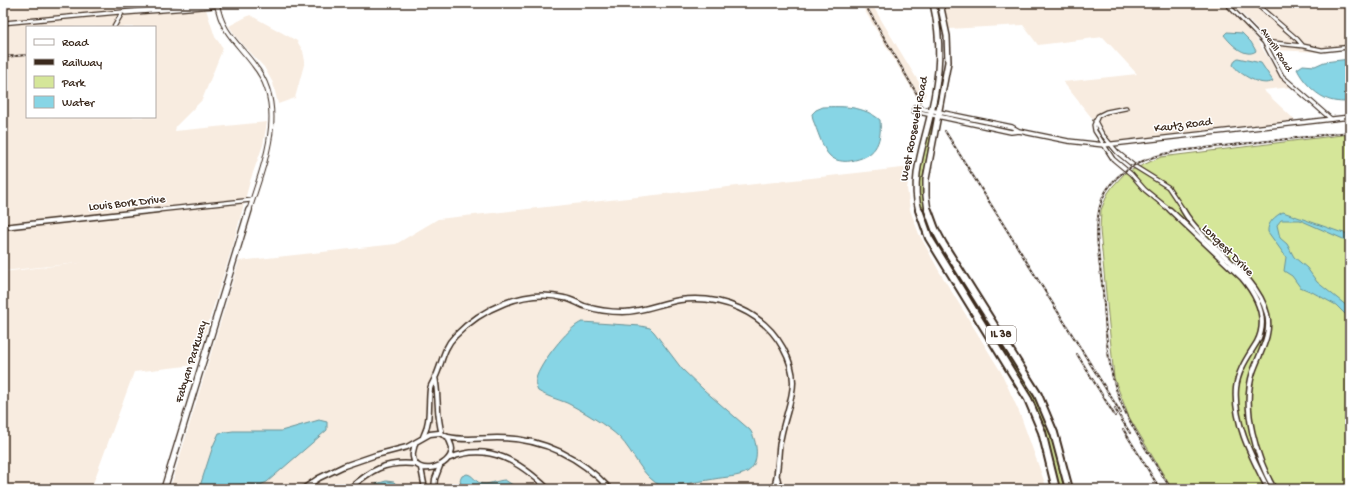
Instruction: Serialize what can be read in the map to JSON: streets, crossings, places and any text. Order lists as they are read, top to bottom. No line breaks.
{"streets":{"main road":["West Roosevelt Road","IL 38","Fabyan Parkway"],"street":["Averill Road","Kautz Road","Louis Bork Drive","Longest Drive"]},"crossings":[["Averill Road","Kautz Road"],["Kautz Road","West Roosevelt Road"],["Kautz Road","Longest Drive"],["Kautz Road","IL 38"],["West Roosevelt Road","IL 38"],["Louis Bork Drive","Fabyan Parkway"]],"legend":["Road","Railway","Park","Water"]}
